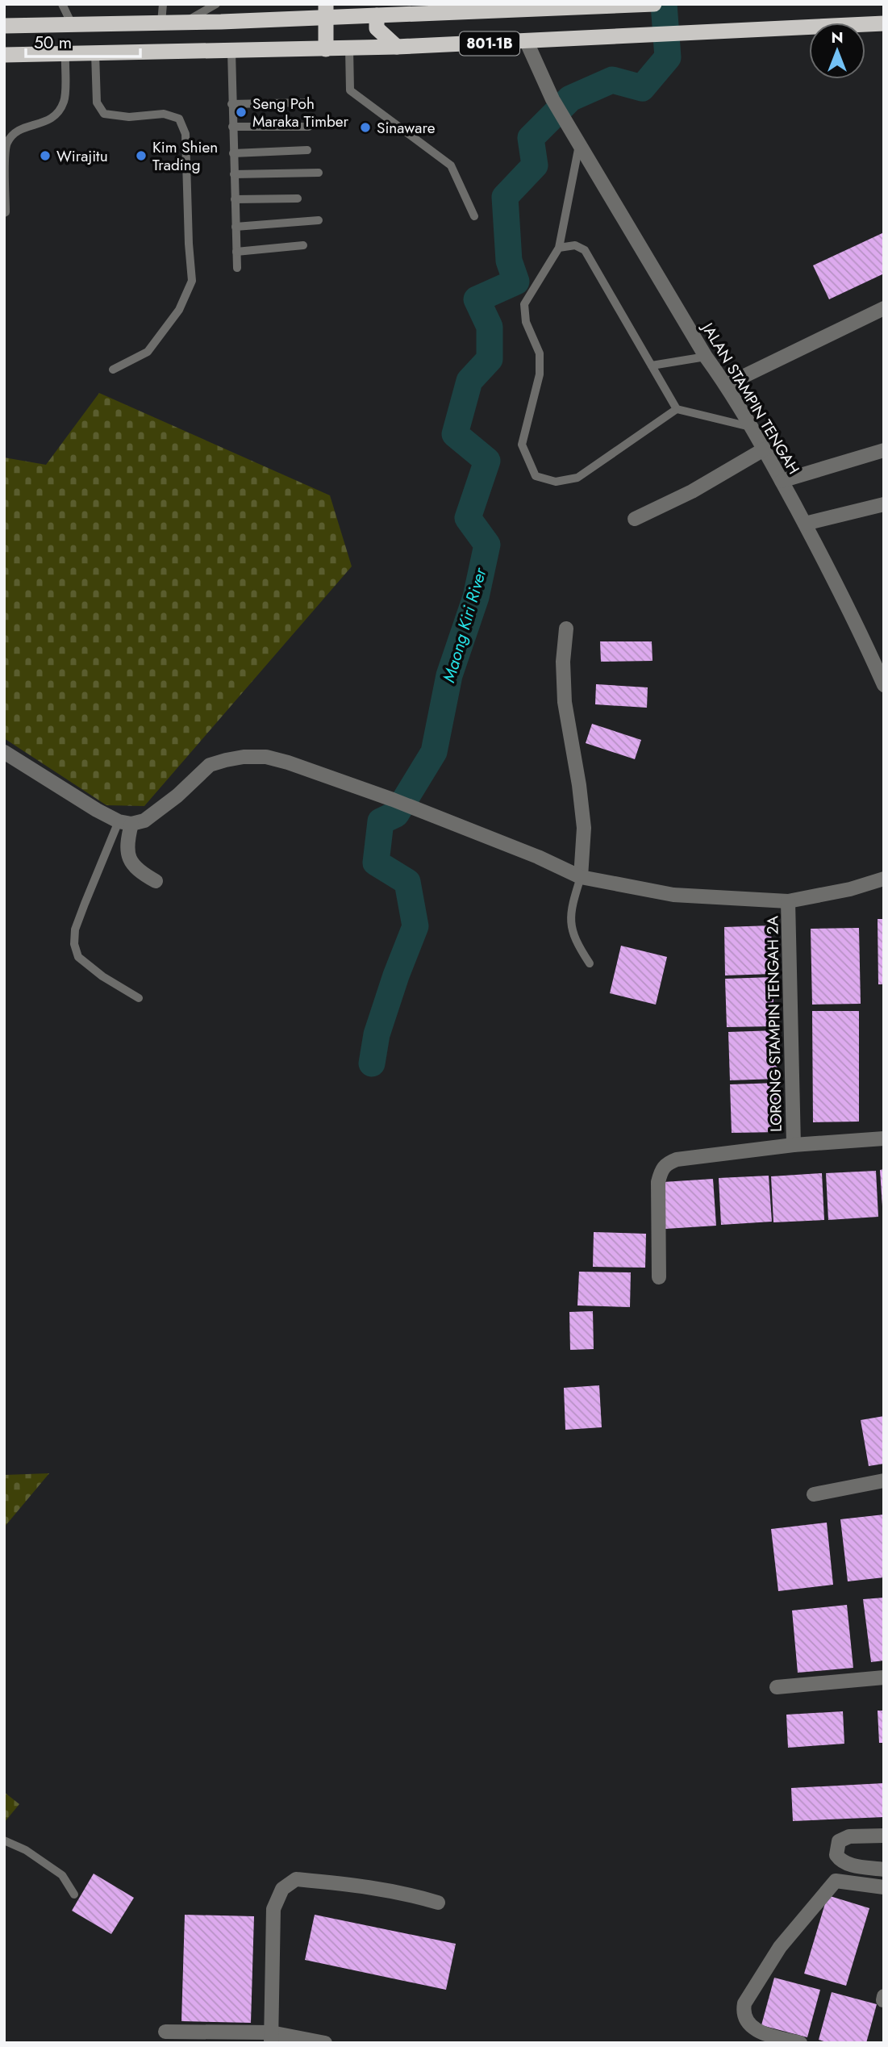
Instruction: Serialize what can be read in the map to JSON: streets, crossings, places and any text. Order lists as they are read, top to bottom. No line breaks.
{"streets":{"highway":["801-1B"],"street":["JALAN STAMPIN TENGAH","LORONG STAMPIN TENGAH 2A"]},"crossings":[["801-1B","JALAN STAMPIN TENGAH"]],"water":["Maong Kiri River"],"places":["Seng Poh Maraka Timber","Sinaware","Wirajitu","Kim Shien Trading"],"scale_bar":"50 m","north":"top"}
